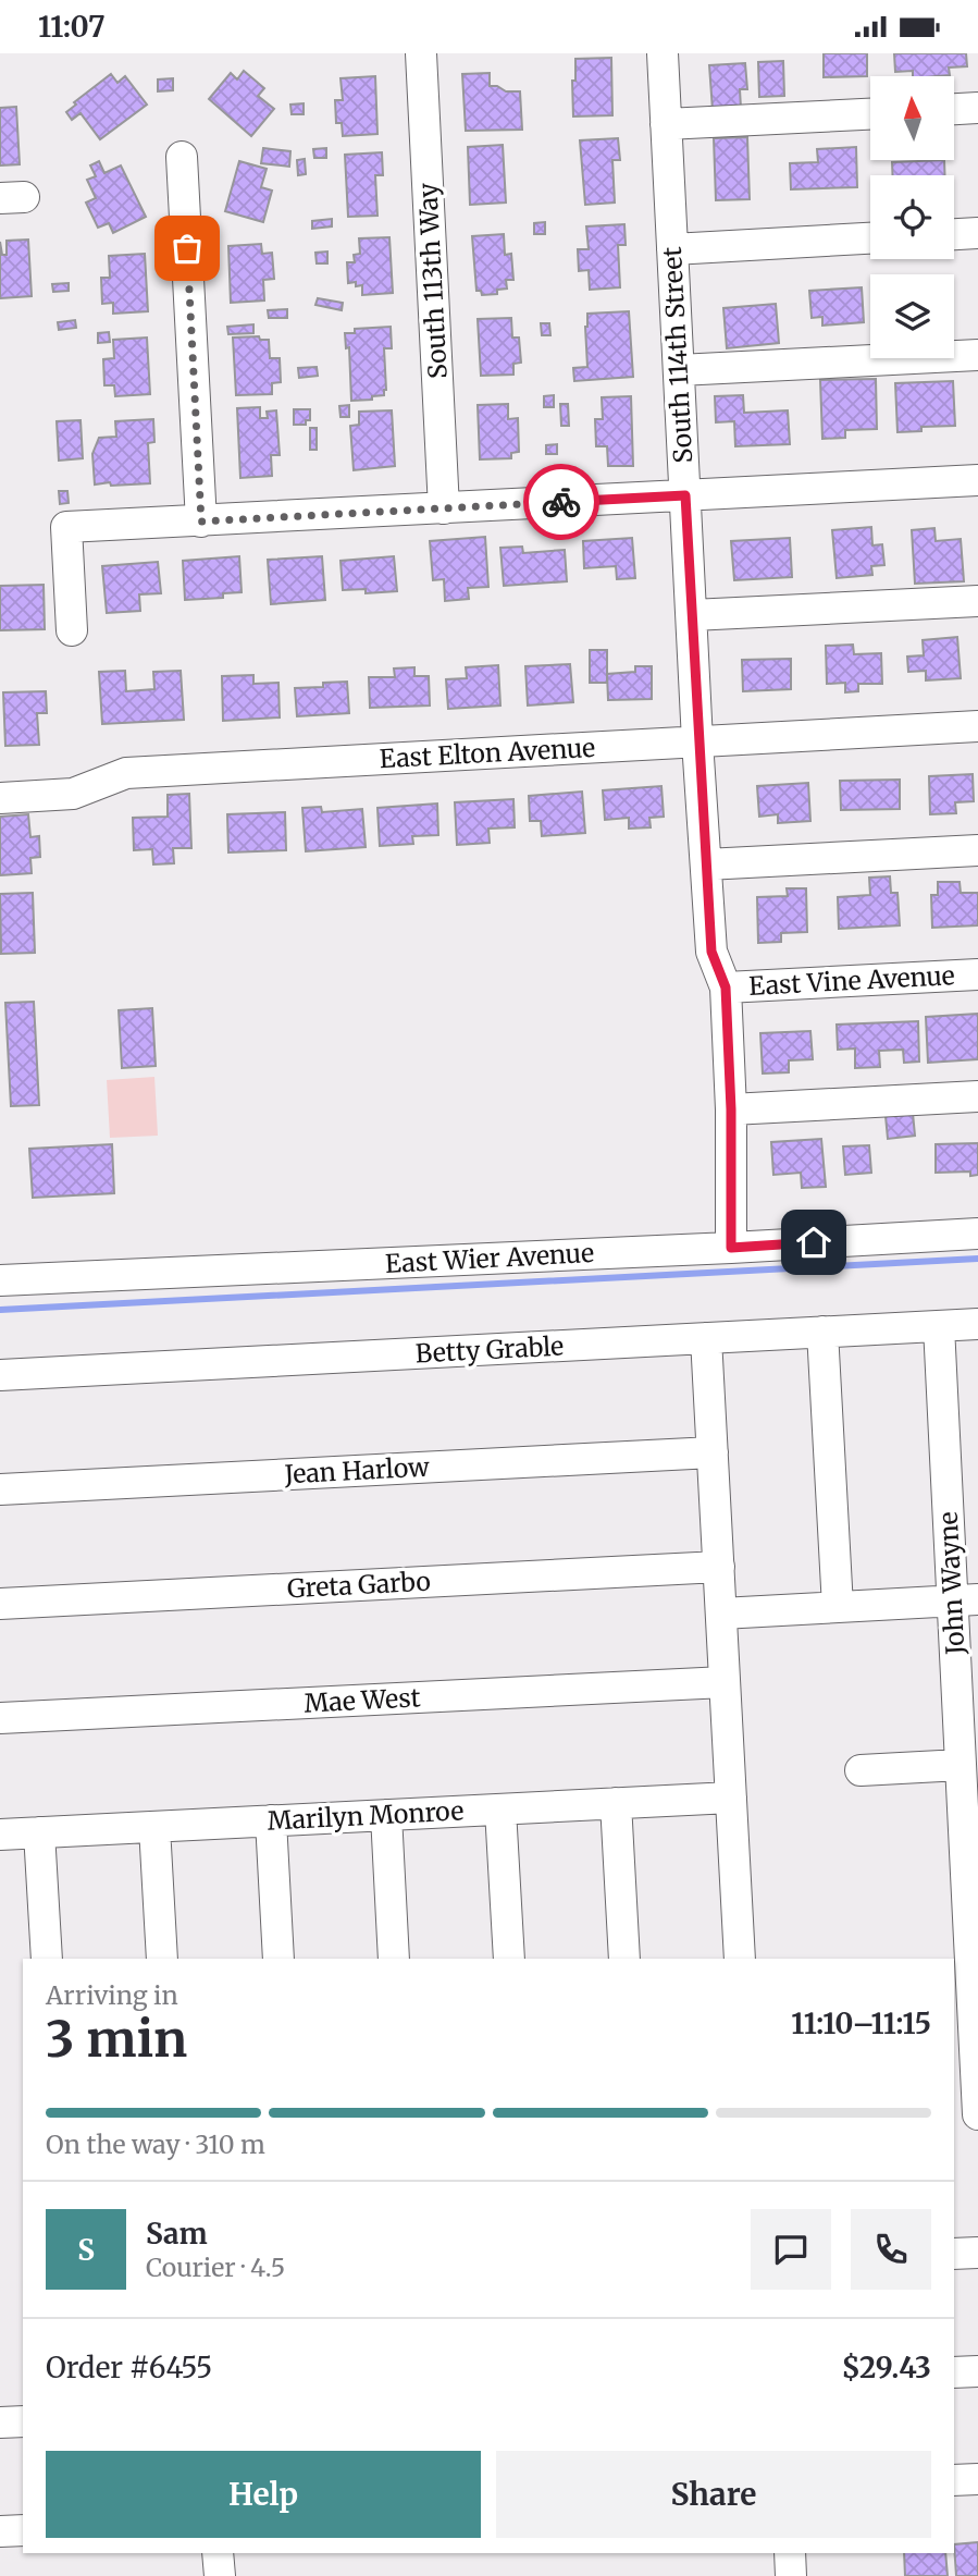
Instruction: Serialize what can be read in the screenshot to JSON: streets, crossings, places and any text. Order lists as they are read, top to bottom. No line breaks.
{"streets":{"street":["South 113th Way","South 114th Street","East Elton Avenue","East Vine Avenue","East Wier Avenue","Betty Grable","Jean Harlow","John Wayne","Greta Garbo","Mae West","Marilyn Monroe"]},"crossings":[["South 114th Street","East Elton Avenue"],["South 114th Street","East Vine Avenue"],["South 114th Street","East Wier Avenue"],["Betty Grable","John Wayne"]],"north":"top","page":{"status":"11:07","heading":["3 min","Arriving in","11:10–11:15"],"panel":["Sam","Courier · 4.5","Order #6455","$29.43"],"bar":"On the way · 310 m","round":"S","buttons":["Help","Share"]}}
